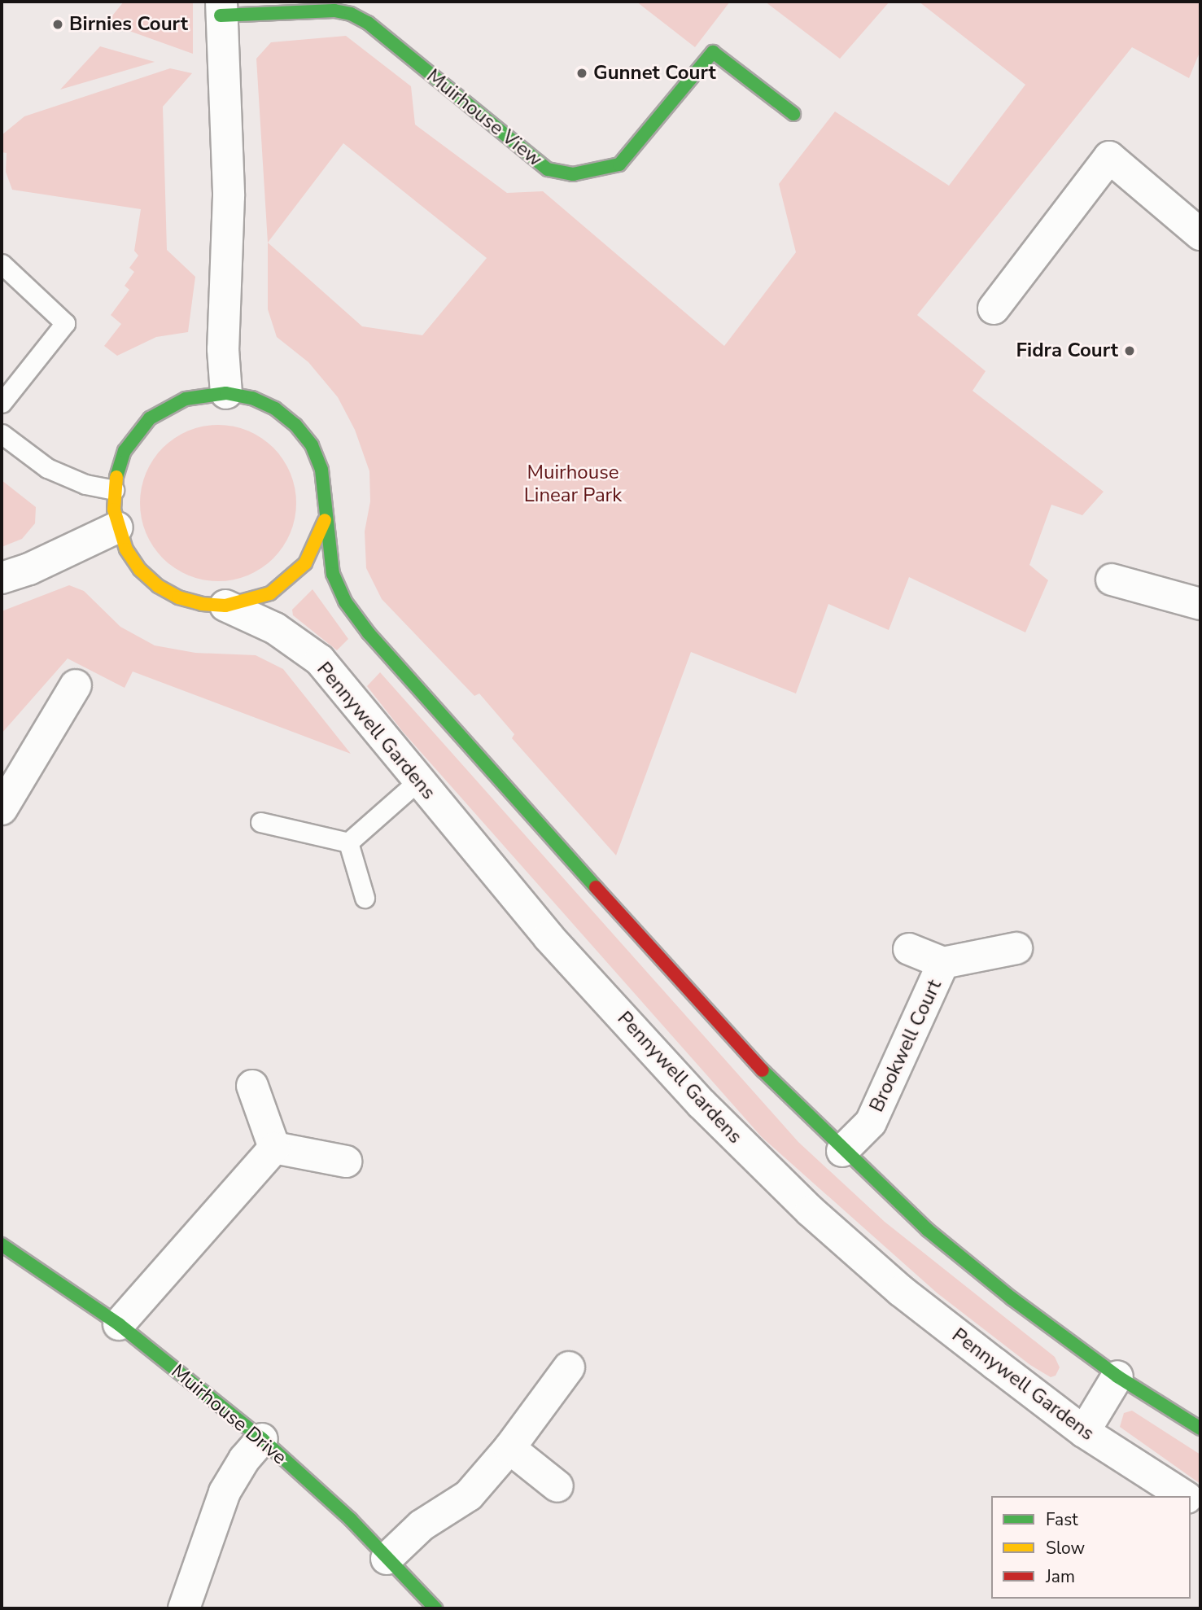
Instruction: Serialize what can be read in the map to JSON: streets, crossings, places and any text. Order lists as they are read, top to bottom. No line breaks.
{"streets":{"street":["Muirhouse View","Pennywell Gardens","Brookwell Court","Muirhouse Drive"]},"crossings":[["Muirhouse View","Pennywell Gardens"],["Pennywell Gardens","Brookwell Court"]],"parks":["Muirhouse Linear Park"],"places":["Birnies Court","Gunnet Court","Fidra Court"],"legend":["Fast","Slow","Jam"]}
